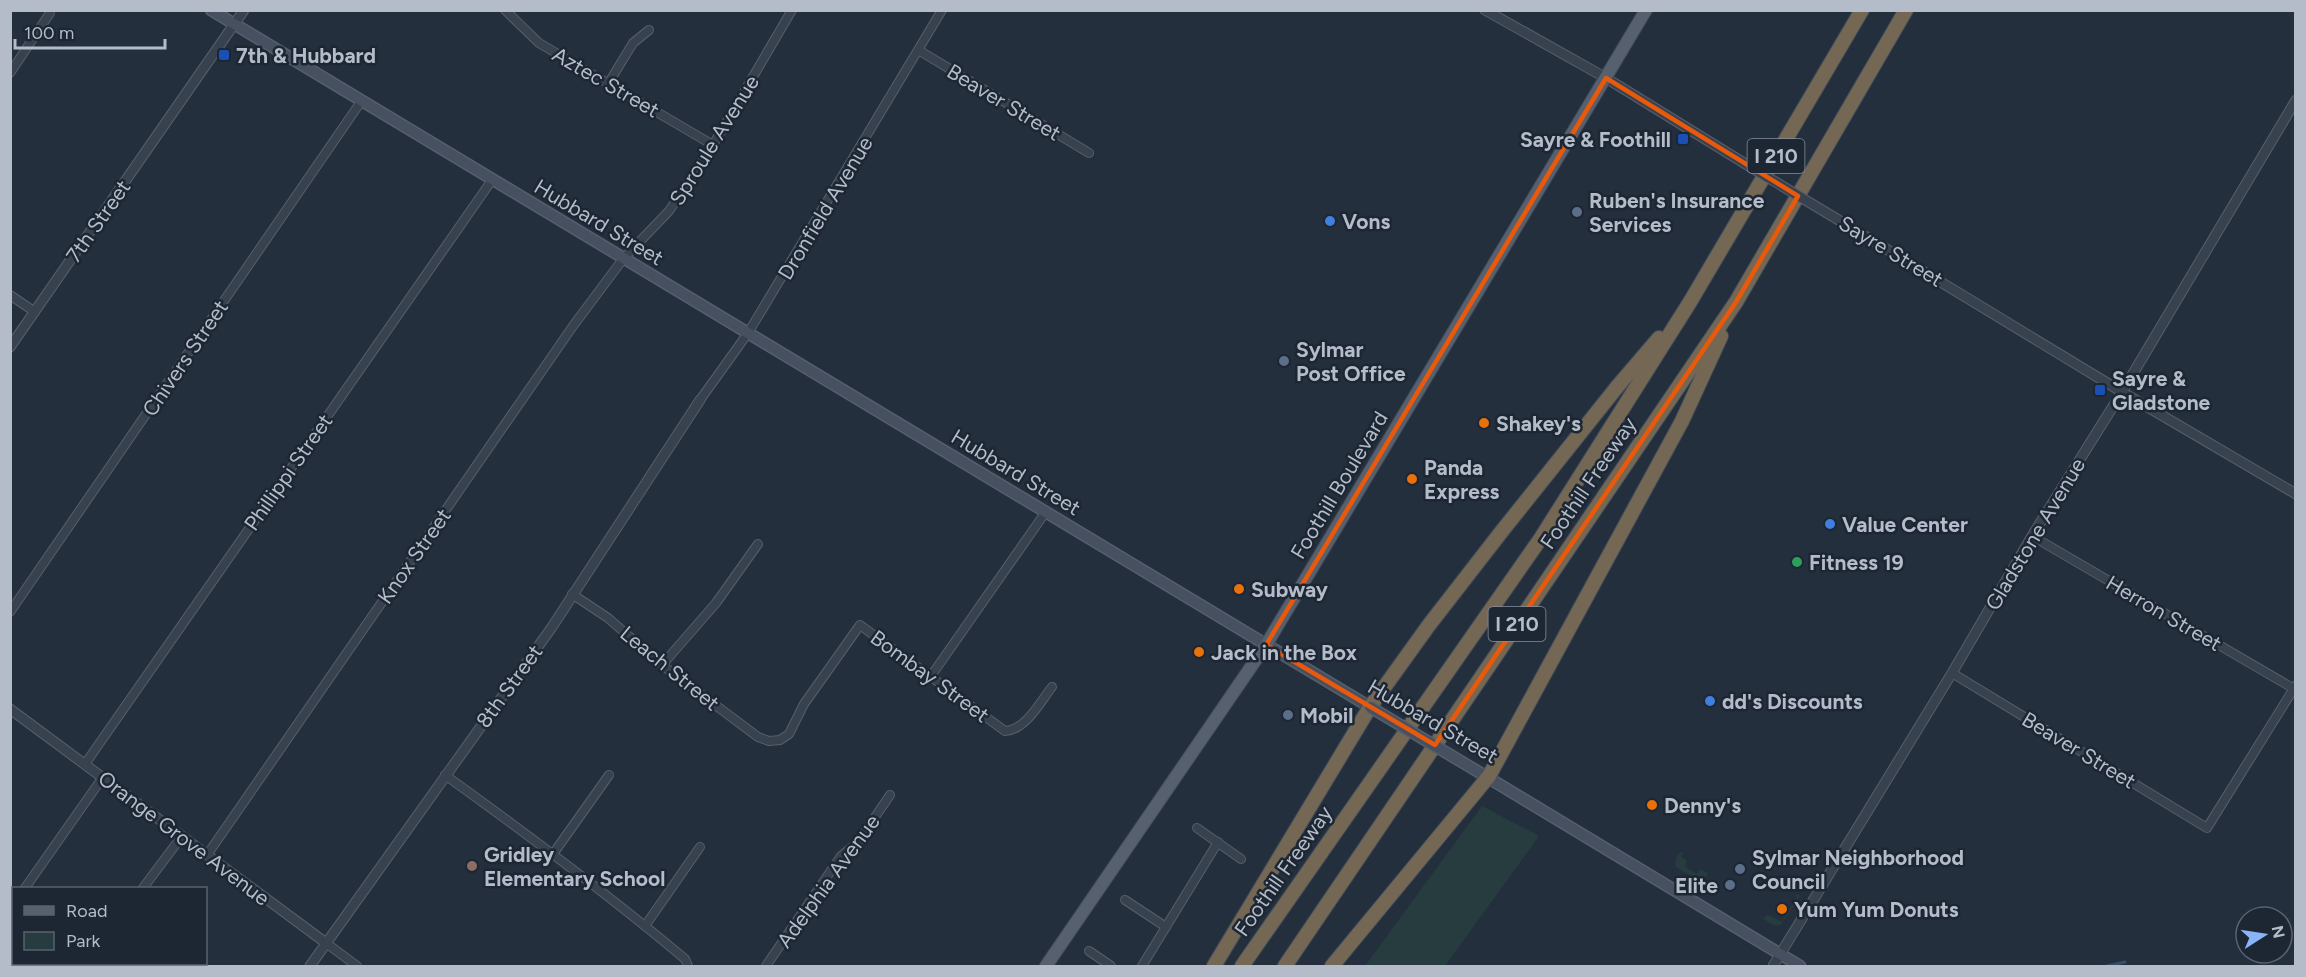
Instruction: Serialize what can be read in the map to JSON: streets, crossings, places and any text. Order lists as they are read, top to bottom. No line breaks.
{"streets":{"highway":["I 210","Foothill Freeway"],"main road":["Hubbard Street","Foothill Boulevard"],"street":["Aztec Street","Beaver Street","Sproule Avenue","Dronfield Avenue","7th Street","Sayre Street","Chivers Street","Phillippi Street","Gladstone Avenue","Knox Street","Herron Street","Leach Street","Bombay Street","8th Street","Orange Grove Avenue","Adelphia Avenue"]},"crossings":[["Aztec Street","Sproule Avenue"],["Beaver Street","Dronfield Avenue"],["Beaver Street","Gladstone Avenue"],["Beaver Street","Herron Street"],["Sproule Avenue","Hubbard Street"],["Sproule Avenue","Knox Street"],["Dronfield Avenue","Hubbard Street"],["Dronfield Avenue","8th Street"],["7th Street","Hubbard Street"],["Hubbard Street","Chivers Street"],["Hubbard Street","Phillippi Street"],["Hubbard Street","Foothill Boulevard"],["Hubbard Street","Gladstone Avenue"],["Hubbard Street","Knox Street"],["Sayre Street","Foothill Boulevard"],["Sayre Street","Gladstone Avenue"],["Phillippi Street","Orange Grove Avenue"],["Gladstone Avenue","Herron Street"],["Knox Street","Orange Grove Avenue"],["Leach Street","Bombay Street"],["Leach Street","8th Street"],["8th Street","Orange Grove Avenue"]],"places":{"transit":["7th & Hubbard","Sayre & Foothill","Sayre & Gladstone"],"other":["Ruben's Insurance Services","Vons","Sylmar Post Office","Shakey's","Panda Express","Value Center","Fitness 19","Subway","Jack in the Box","dd's Discounts","Mobil","Denny's","Gridley Elementary School","Sylmar Neighborhood Council","Elite","Yum Yum Donuts"]},"legend":["Road","Park"],"scale_bar":"100 m","north":"right"}
